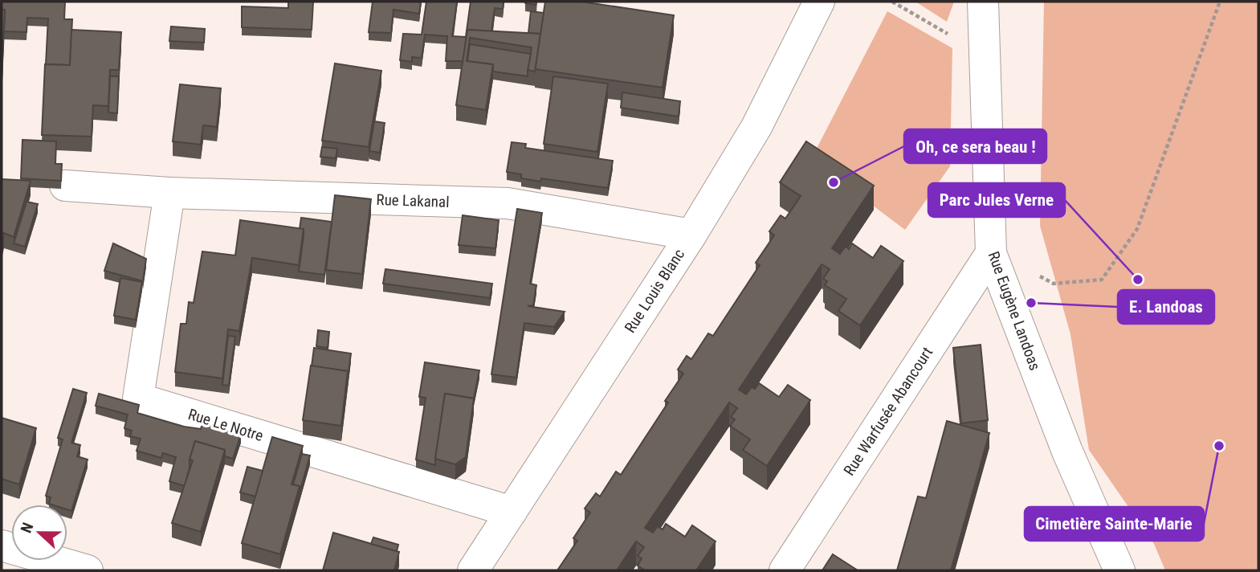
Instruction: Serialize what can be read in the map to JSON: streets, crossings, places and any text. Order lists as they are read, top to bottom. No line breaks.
{"streets":{"street":["Rue Lakanal","Rue Louis Blanc","Rue Eugène Landoas","Rue Warfusée Abancourt","Rue Le Notre"]},"crossings":[["Rue Lakanal","Rue Louis Blanc"],["Rue Lakanal","Rue Le Notre"],["Rue Louis Blanc","Rue Le Notre"],["Rue Eugène Landoas","Rue Warfusée Abancourt"]],"places":["Oh, ce sera beau !","Parc Jules Verne","E. Landoas","Cimetière Sainte-Marie"],"north":"left"}
